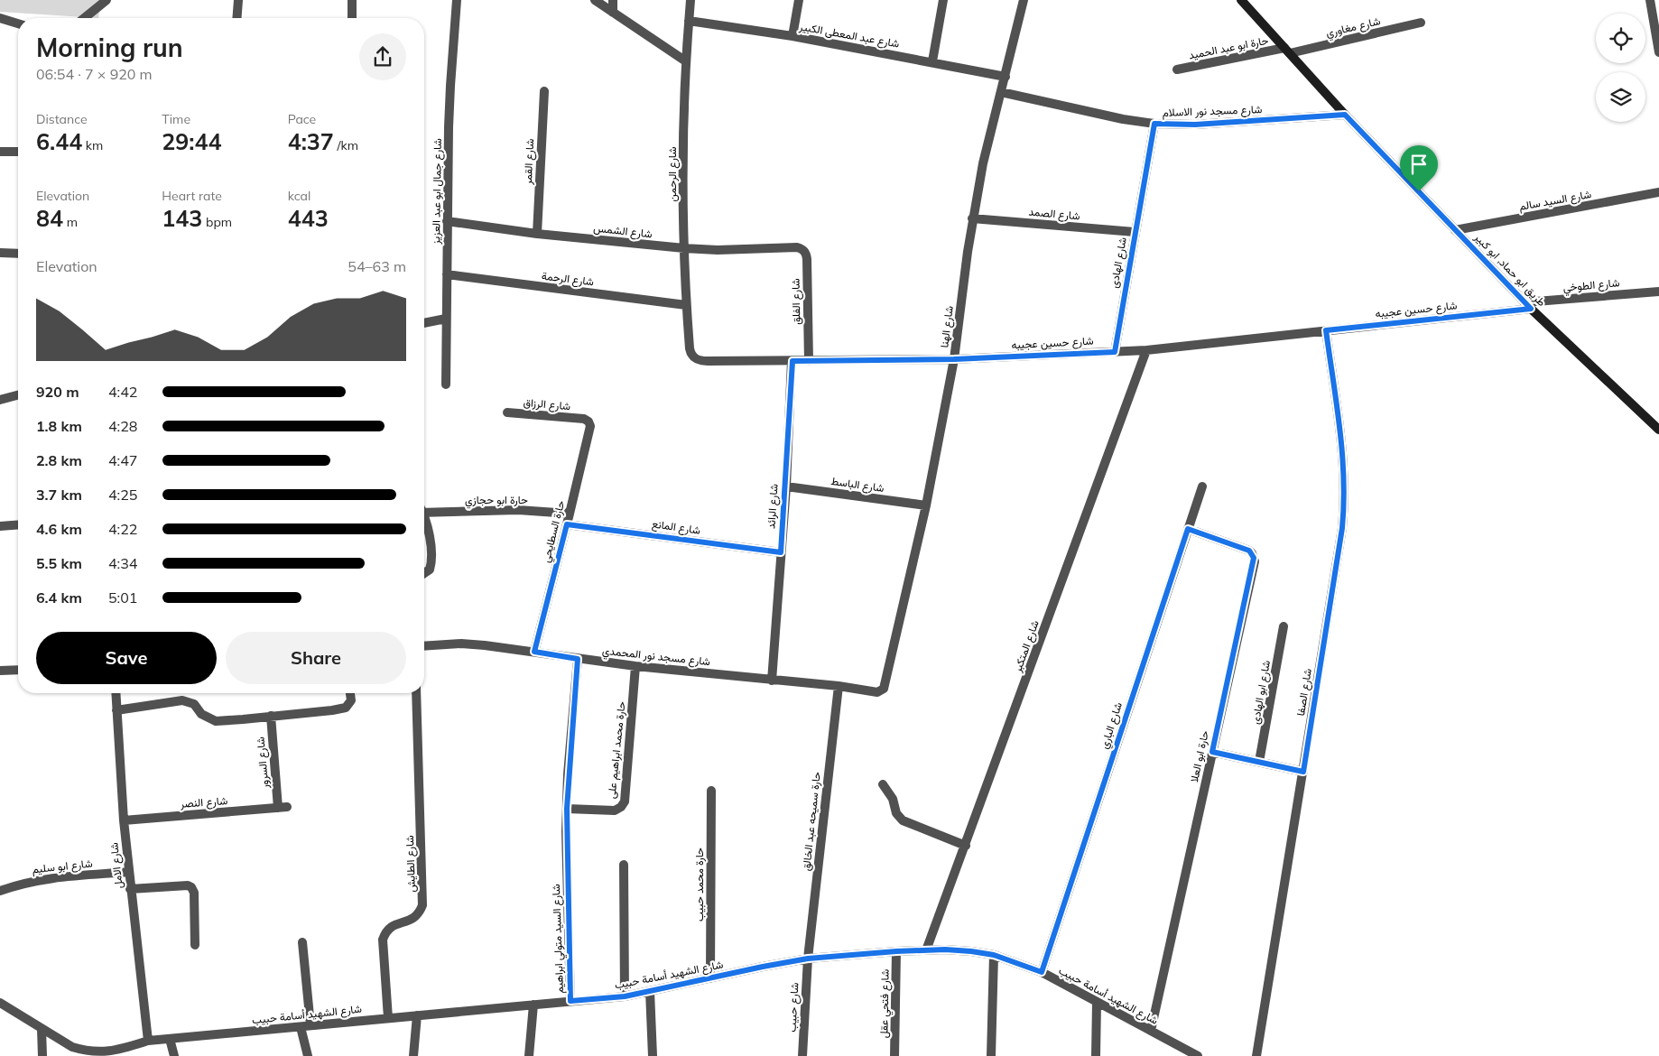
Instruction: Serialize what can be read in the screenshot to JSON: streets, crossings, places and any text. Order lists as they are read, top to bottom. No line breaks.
{"streets":{"main road":["طريق ابو حماد, ابو كبير"],"street":["شارع مغاوري","شارع عبد المعطى الكبير","حارة ابو عبد الحميد","شارع مسجد نور الاسلام","شارع القمر","شارع الرحمن","شارع جمال ابو عبد العزيز","شارع السيد سالم","شارع الصمد","شارع الشمس","شارع الهادى","شارع الرحمة","شارع الطوخي","شارع الفلق","شارع حسين عجيبه","شارع الهنا","شارع الرزاق","شارع الباسط","حارة ابو حجازي","شارع الرائد","شارع المانع","حارة السطايحي","شارع المتكبر","شارع مسجد نور المحمدي","شارع ابو الهادى","شارع الصفا","شارع الباري","حارة محمد ابراهيم على","حارة ابو العلا","شارع السرور","شارع النصر","حارة سميحه عبد الخالق","شارع الطايش","شارع الامل","شارع ابو سليم","حارة محمد حبيب","شارع السيد متولي ابراهيم","شارع الشهيد أسامة حبيب","شارع فتحي عقل","شارع حبيب"]},"crossings":[["شارع مغاوري","حارة ابو عبد الحميد"],["شارع مغاوري","طريق ابو حماد, ابو كبير"],["شارع عبد المعطى الكبير","شارع الرحمن"],["شارع عبد المعطى الكبير","شارع الهنا"],["حارة ابو عبد الحميد","طريق ابو حماد, ابو كبير"],["شارع مسجد نور الاسلام","شارع الهادى"],["شارع مسجد نور الاسلام","طريق ابو حماد, ابو كبير"],["شارع مسجد نور الاسلام","شارع الهنا"],["شارع القمر","شارع الشمس"],["شارع الرحمن","شارع الشمس"],["شارع الرحمن","شارع الرحمة"],["شارع الرحمن","شارع حسين عجيبه"],["شارع جمال ابو عبد العزيز","شارع الشمس"],["شارع جمال ابو عبد العزيز","شارع الرحمة"],["شارع السيد سالم","طريق ابو حماد, ابو كبير"],["شارع الصمد","شارع الهادى"],["شارع الصمد","شارع الهنا"],["شارع الشمس","شارع الفلق"],["شارع الهادى","شارع حسين عجيبه"],["طريق ابو حماد, ابو كبير","شارع الطوخي"],["طريق ابو حماد, ابو كبير","شارع حسين عجيبه"],["شارع الطوخي","شارع حسين عجيبه"],["شارع الفلق","شارع حسين عجيبه"],["شارع حسين عجيبه","شارع الهنا"],["شارع حسين عجيبه","شارع الرائد"],["شارع حسين عجيبه","شارع المتكبر"],["شارع حسين عجيبه","شارع الصفا"],["شارع الهنا","شارع الباسط"],["شارع الهنا","شارع مسجد نور المحمدي"],["شارع الرزاق","حارة السطايحي"],["شارع الباسط","شارع الرائد"],["حارة ابو حجازي","حارة السطايحي"],["شارع الرائد","شارع المانع"],["شارع الرائد","شارع مسجد نور المحمدي"],["شارع المانع","حارة السطايحي"],["حارة السطايحي","شارع مسجد نور المحمدي"],["شارع المتكبر","شارع الشهيد أسامة حبيب"],["شارع مسجد نور المحمدي","حارة محمد ابراهيم على"],["شارع مسجد نور المحمدي","حارة سميحه عبد الخالق"],["شارع مسجد نور المحمدي","شارع السيد متولي ابراهيم"],["شارع الباري","حارة ابو العلا"],["شارع الباري","شارع الشهيد أسامة حبيب"],["حارة محمد ابراهيم على","شارع السيد متولي ابراهيم"],["حارة ابو العلا","شارع الشهيد أسامة حبيب"],["شارع السرور","شارع النصر"],["شارع النصر","شارع الامل"],["حارة سميحه عبد الخالق","شارع الشهيد أسامة حبيب"],["حارة سميحه عبد الخالق","شارع حبيب"],["شارع الطايش","شارع الشهيد أسامة حبيب"],["شارع الامل","شارع ابو سليم"],["شارع الامل","شارع الشهيد أسامة حبيب"],["حارة محمد حبيب","شارع الشهيد أسامة حبيب"],["شارع السيد متولي ابراهيم","شارع الشهيد أسامة حبيب"],["شارع الشهيد أسامة حبيب","شارع فتحي عقل"],["شارع الشهيد أسامة حبيب","شارع حبيب"]],"page":{"heading":["Morning run","06:54 · 7 × 920 m"],"stats":[["Distance","6.44 km"],["Time","29:44"],["Pace","4:37 /km"],["Elevation","84 m"],["Heart rate","143 bpm"],["kcal","443"]],"chart":["Elevation","54–63 m"],"list":[{"name":"920 m","note":"4:42"},{"name":"1.8 km","note":"4:28"},{"name":"2.8 km","note":"4:47"},{"name":"3.7 km","note":"4:25"},{"name":"4.6 km","note":"4:22"},{"name":"5.5 km","note":"4:34"},{"name":"6.4 km","note":"5:01"}],"buttons":["Save","Share"]}}
